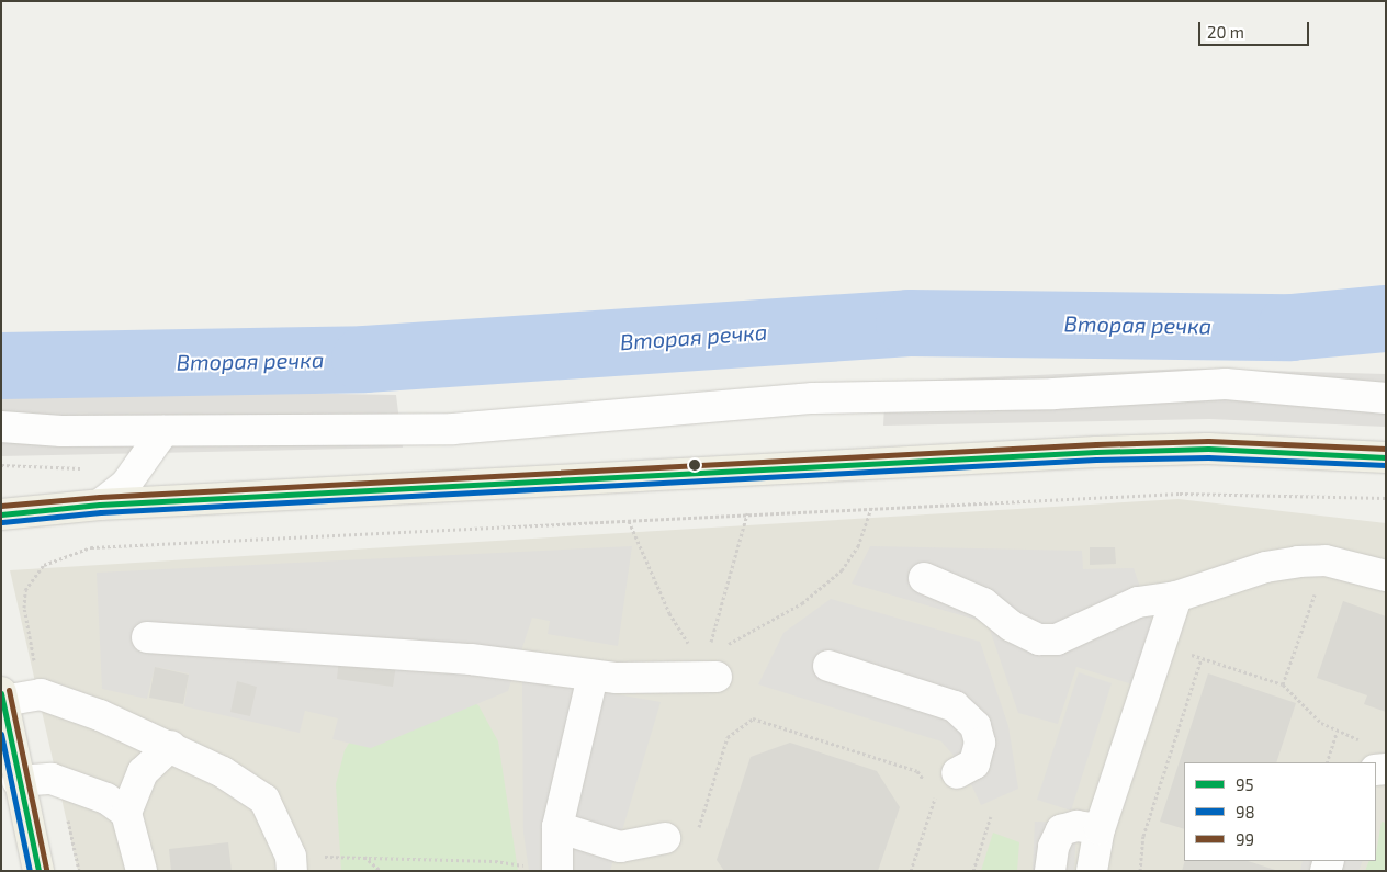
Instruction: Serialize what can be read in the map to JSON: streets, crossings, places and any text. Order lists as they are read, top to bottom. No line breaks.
{"water":["Вторая речка"],"lines":["transit line 99","transit line 95","transit line 98"],"legend":["95","98","99"],"scale_bar":"20 m"}
